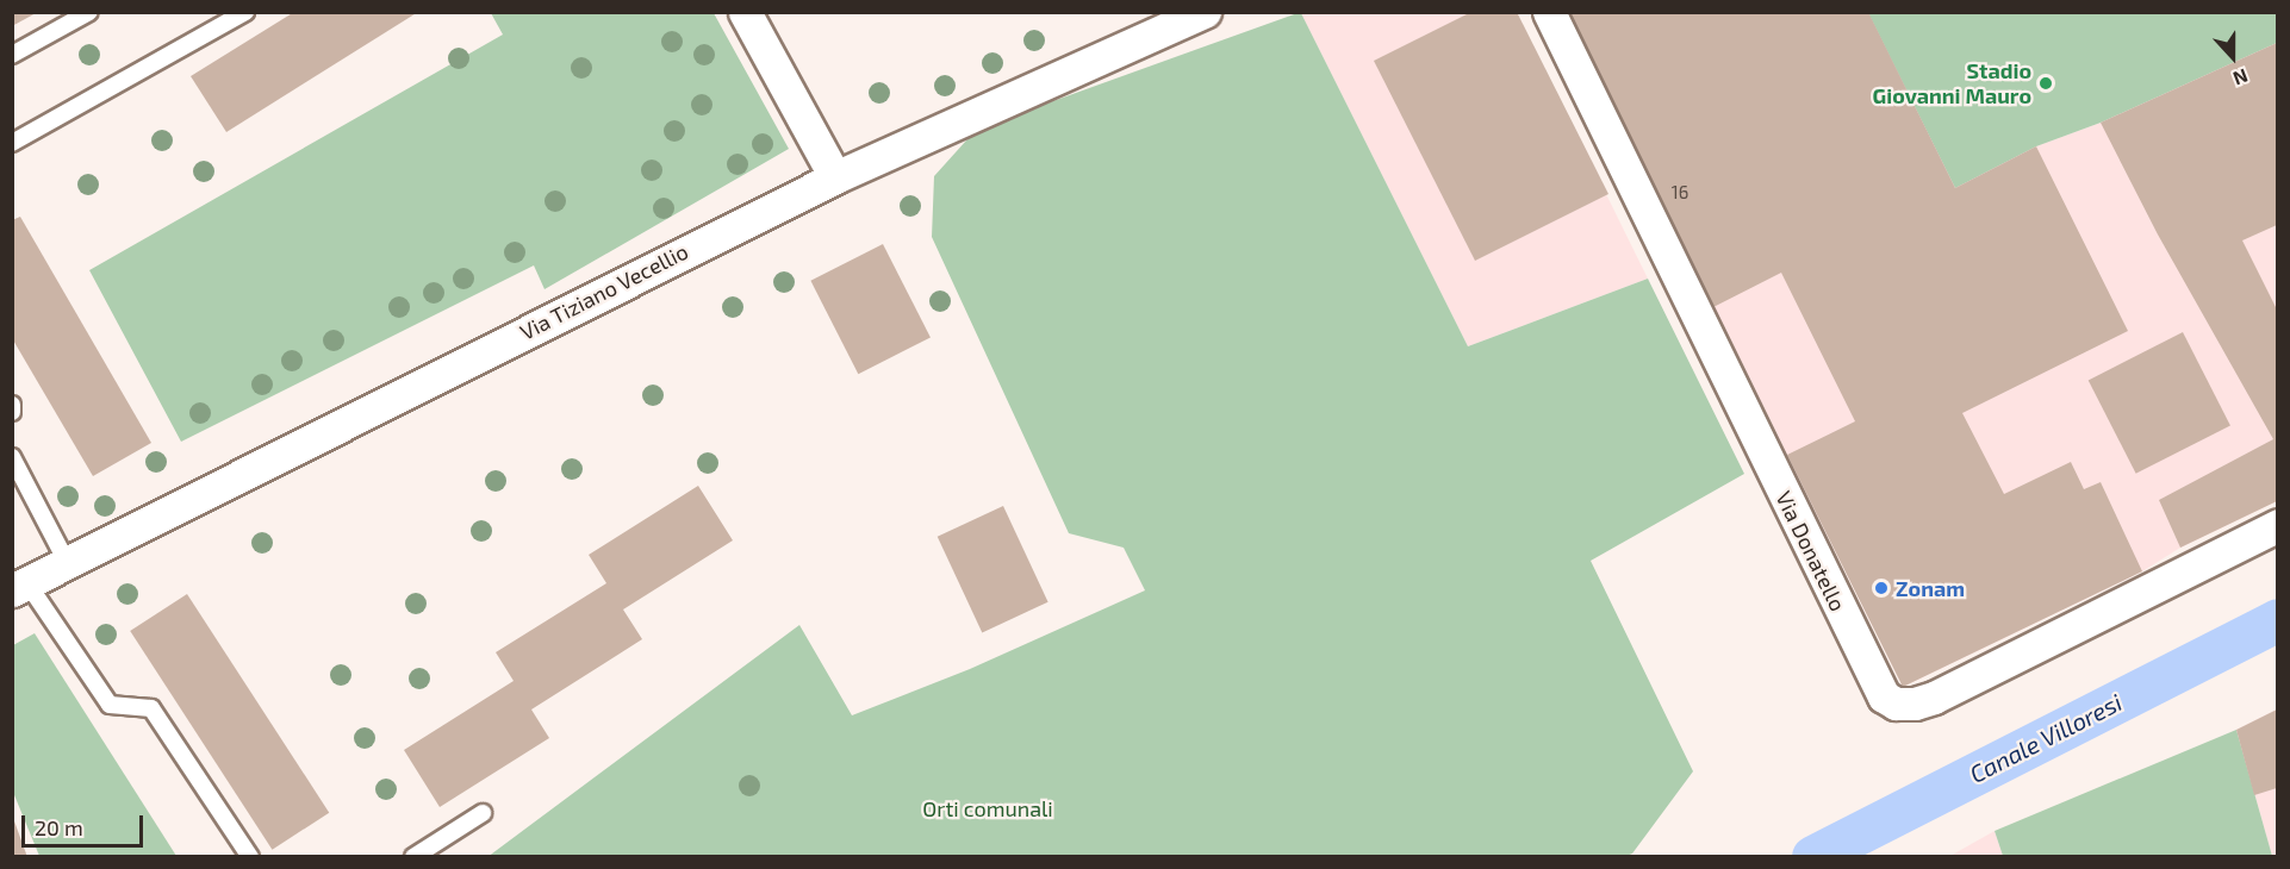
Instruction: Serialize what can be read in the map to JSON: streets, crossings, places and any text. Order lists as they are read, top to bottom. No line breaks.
{"streets":{"street":["Via Tiziano Vecellio","Via Donatello"]},"water":["Canale Villoresi"],"parks":["Orti comunali"],"places":["Stadio Giovanni Mauro","Zonam"],"house_numbers":["16"],"scale_bar":"20 m","north":"bottom"}
